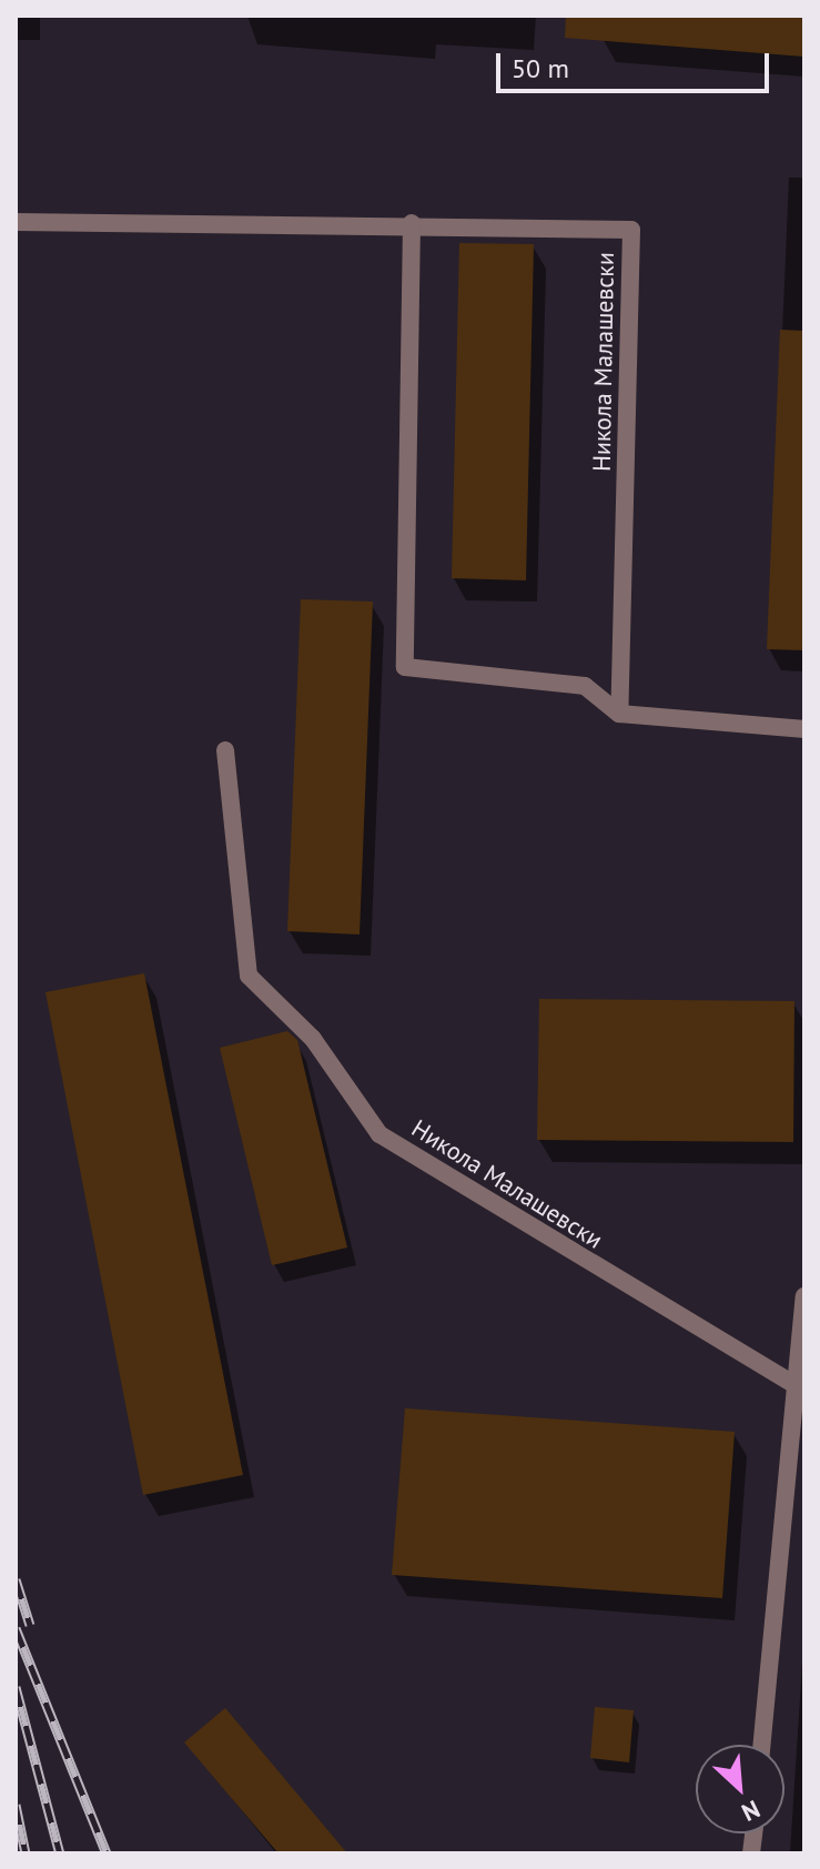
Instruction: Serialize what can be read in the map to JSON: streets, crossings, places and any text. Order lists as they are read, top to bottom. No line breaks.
{"streets":{"lane":["Никола Малашевски"]},"scale_bar":"50 m","north":"bottom right"}
